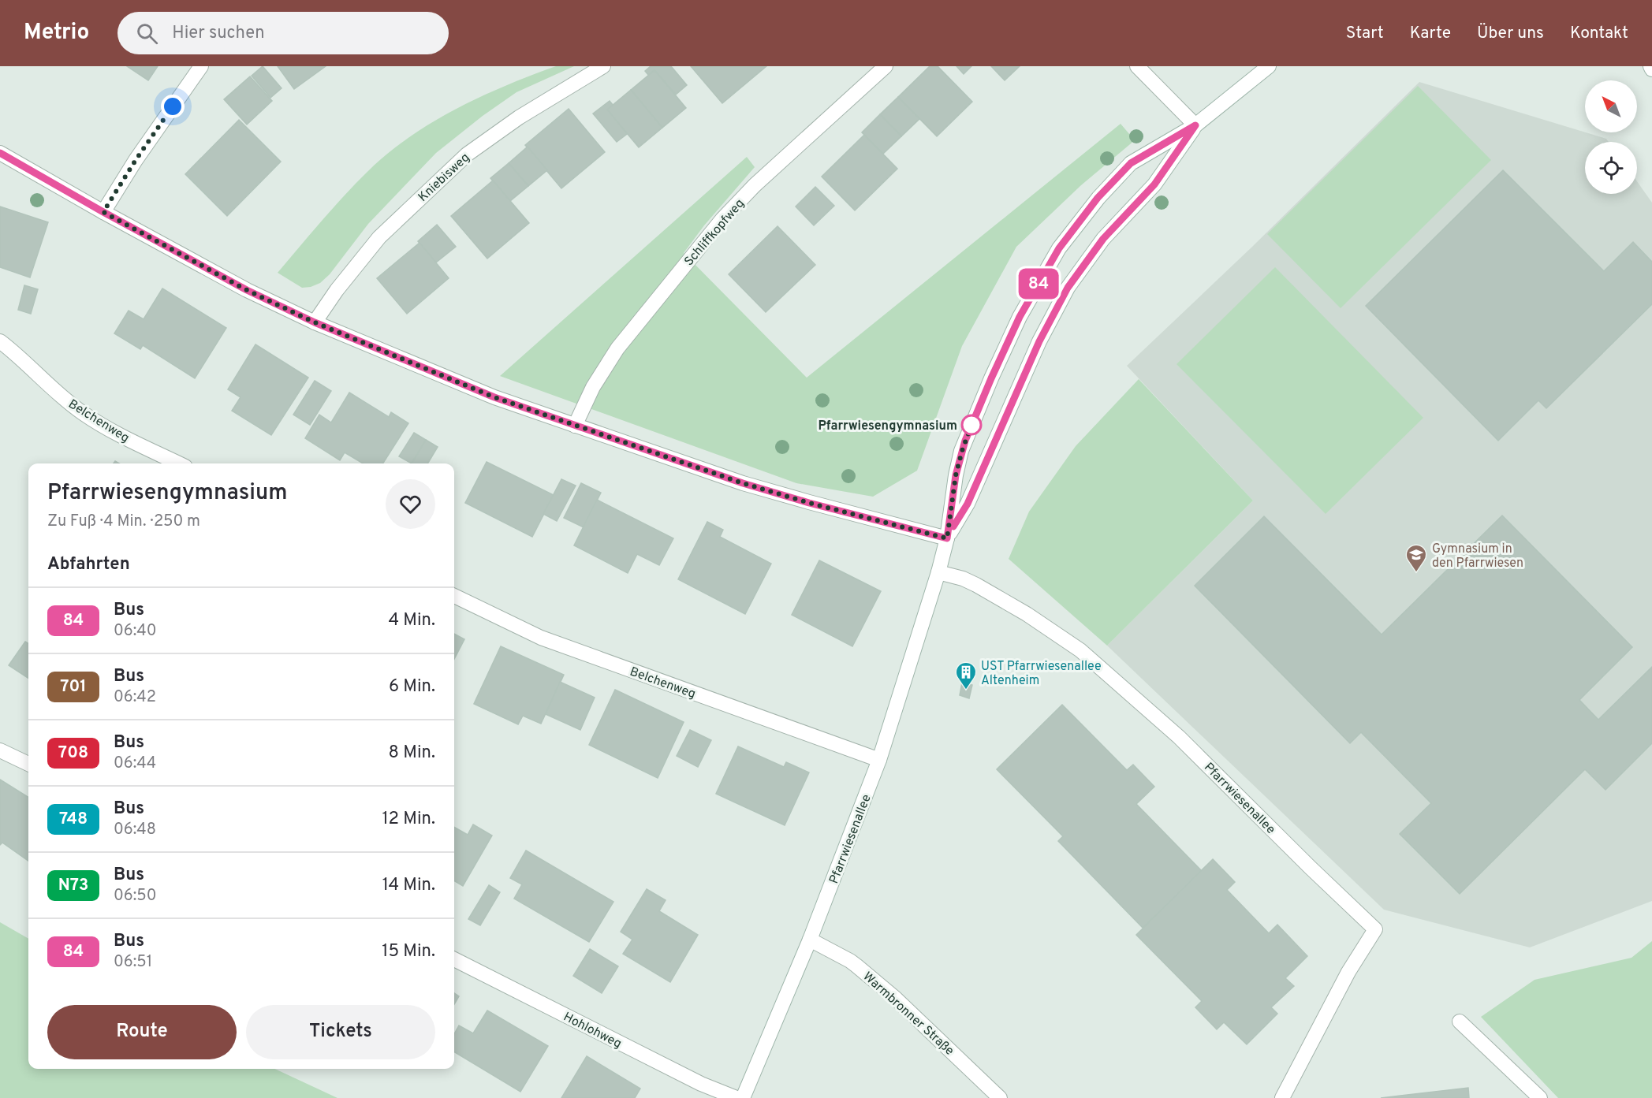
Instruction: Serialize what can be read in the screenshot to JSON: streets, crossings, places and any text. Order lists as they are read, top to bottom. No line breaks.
{"streets":{"street":["Kniebisweg","Schliffkopfweg","Belchenweg","Pfarrwiesenallee","Warmbronner Straße","Hohlohweg"]},"crossings":[["Belchenweg","Pfarrwiesenallee"],["Pfarrwiesenallee","Warmbronner Straße"]],"places":{"other":["Pfarrwiesengymnasium"],"school or university":["Gymnasium in den Pfarrwiesen"],"building":["UST Pfarrwiesenallee Altenheim"]},"lines":["bus line 84"],"north":"top left","page":{"header":"Metrio","search":"Hier suchen","nav":["Start","Karte","Über uns","Kontakt"],"on_map":"84","heading":[["Pfarrwiesengymnasium","Zu Fuß · 4 Min. · 250 m"],"Abfahrten"],"list":[{"mark":"84","name":"Bus","note":"06:40","value":"4 Min."},{"mark":"701","name":"Bus","note":"06:42","value":"6 Min."},{"mark":"708","name":"Bus","note":"06:44","value":"8 Min."},{"mark":"748","name":"Bus","note":"06:48","value":"12 Min."},{"mark":"N73","name":"Bus","note":"06:50","value":"14 Min."},{"mark":"84","name":"Bus","note":"06:51","value":"15 Min."}],"buttons":["Route","Tickets"]}}
